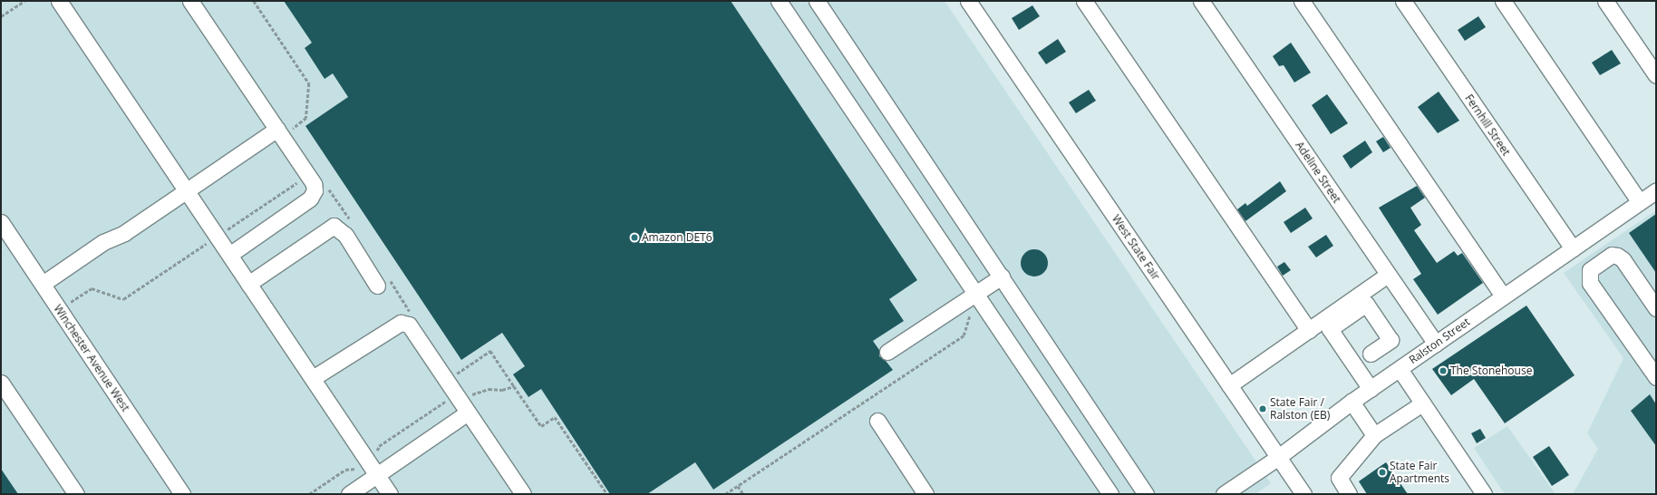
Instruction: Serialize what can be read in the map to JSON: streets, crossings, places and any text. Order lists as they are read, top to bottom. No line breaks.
{"streets":{"street":["Fernhill Street","Adeline Street","West State Fair","Ralston Street","Winchester Avenue West"]},"crossings":[["Fernhill Street","Ralston Street"],["Adeline Street","Ralston Street"],["West State Fair","Ralston Street"]],"places":["Amazon DET6","The Stonehouse","State Fair / Ralston (EB)","State Fair Apartments"]}
